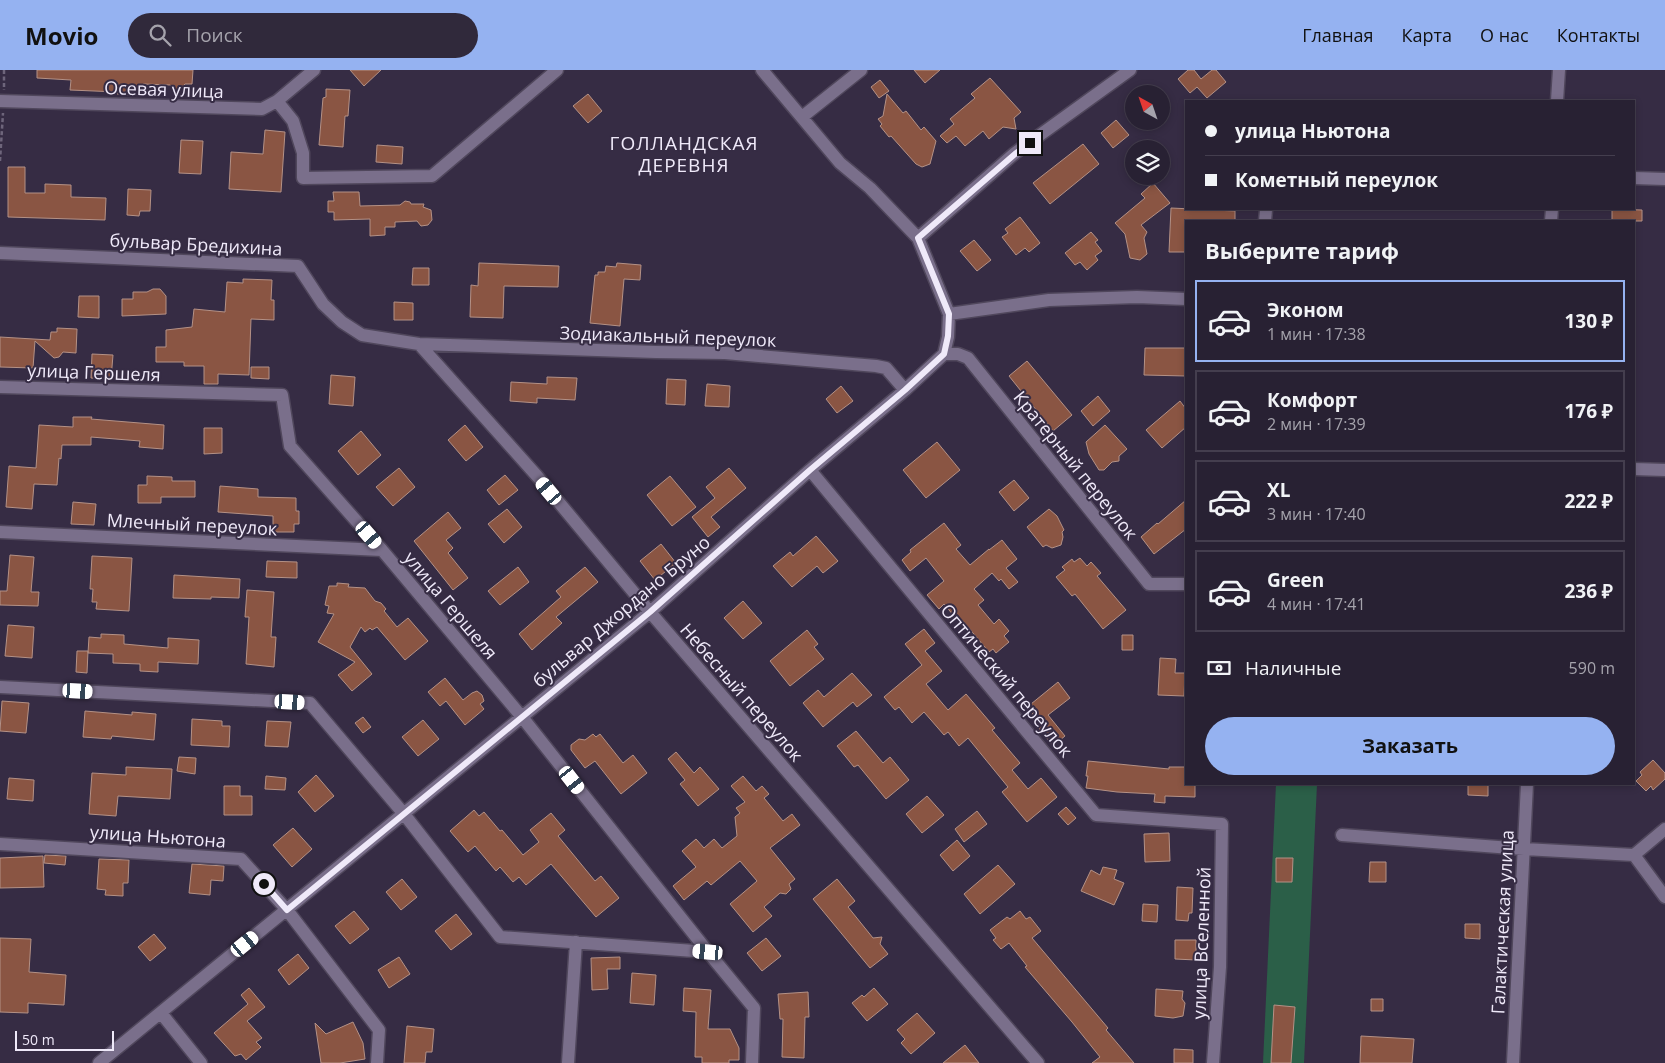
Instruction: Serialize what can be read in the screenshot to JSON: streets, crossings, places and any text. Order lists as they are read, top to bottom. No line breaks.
{"streets":{"street":["Осевая улица","бульвар Бредихина","Зодиакальный переулок","улица Гершеля","Кратерный переулок","Млечный переулок","бульвар Джордано Бруно","Оптический переулок","Небесный переулок","улица Ньютона","Галактическая улица","улица Вселенной"]},"crossings":[["бульвар Бредихина","Зодиакальный переулок"],["бульвар Бредихина","Небесный переулок"],["Зодиакальный переулок","бульвар Джордано Бруно"],["Зодиакальный переулок","Небесный переулок"],["улица Гершеля","Млечный переулок"],["улица Гершеля","бульвар Джордано Бруно"],["Кратерный переулок","бульвар Джордано Бруно"],["бульвар Джордано Бруно","Оптический переулок"],["бульвар Джордано Бруно","Небесный переулок"],["бульвар Джордано Бруно","улица Ньютона"],["Оптический переулок","улица Вселенной"]],"districts":["ГОЛЛАНДСКАЯ ДЕРЕВНЯ"],"scale_bar":"50 m","north":"top left","page":{"header":"Movio","search":"Поиск","nav":["Главная","Карта","О нас","Контакты"],"banner":["улица Ньютона","Кометный переулок"],"heading":"Выберите тариф","list":[{"name":"Эконом","note":"1 мин · 17:38","value":"130 ₽"},{"name":"Комфорт","note":"2 мин · 17:39","value":"176 ₽"},{"name":"XL","note":"3 мин · 17:40","value":"222 ₽"},{"name":"Green","note":"4 мин · 17:41","value":"236 ₽"}],"pay":["Наличные","590 m"],"buttons":"Заказать","scale":"50 m"}}
